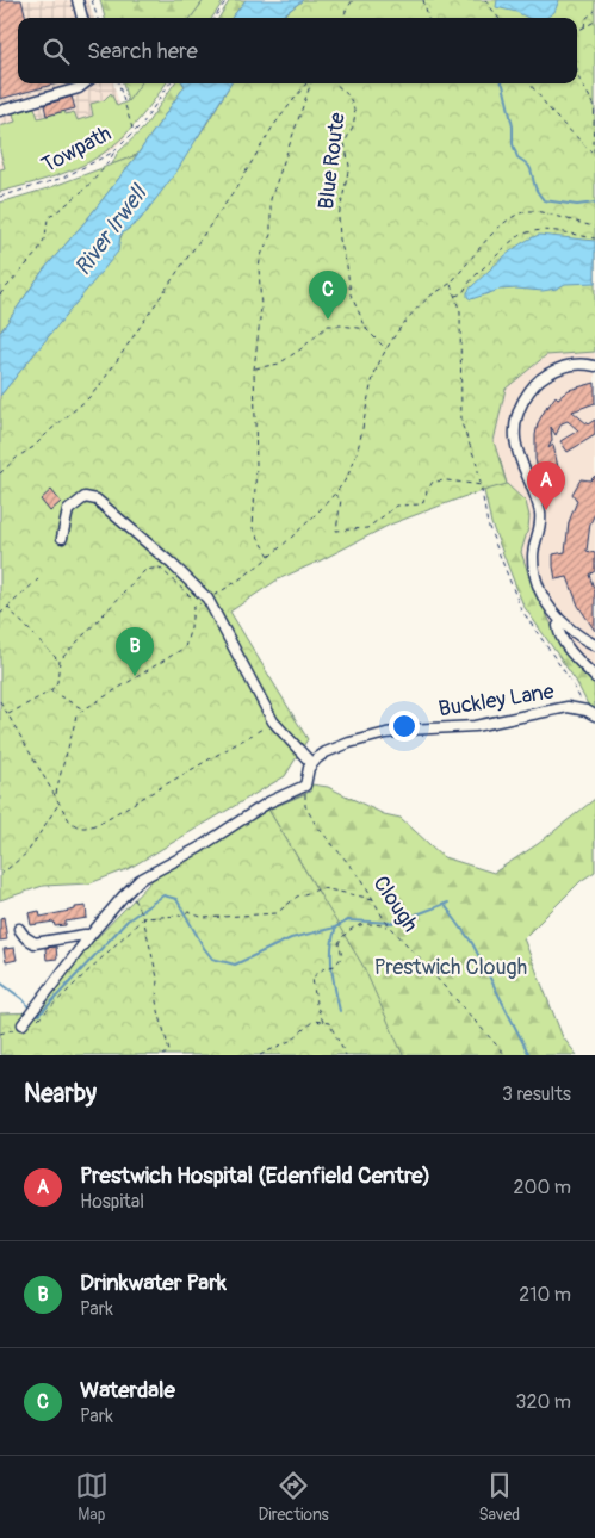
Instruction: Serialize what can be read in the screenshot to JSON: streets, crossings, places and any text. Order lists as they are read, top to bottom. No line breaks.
{"streets":{"street":["Buckley Lane"],"path":["Towpath","Blue Route","Clough"]},"water":["River Irwell"],"parks":["Prestwich Clough"],"page":{"search":"Search here","pins":["C","A","B"],"heading":["Nearby","3 results"],"list":[{"mark":"A","name":"Prestwich Hospital (Edenfield Centre)","note":"Hospital","value":"200 m"},{"mark":"B","name":"Drinkwater Park","note":"Park","value":"210 m"},{"mark":"C","name":"Waterdale","note":"Park","value":"320 m"}],"nav":["Map","Directions","Saved"]}}
